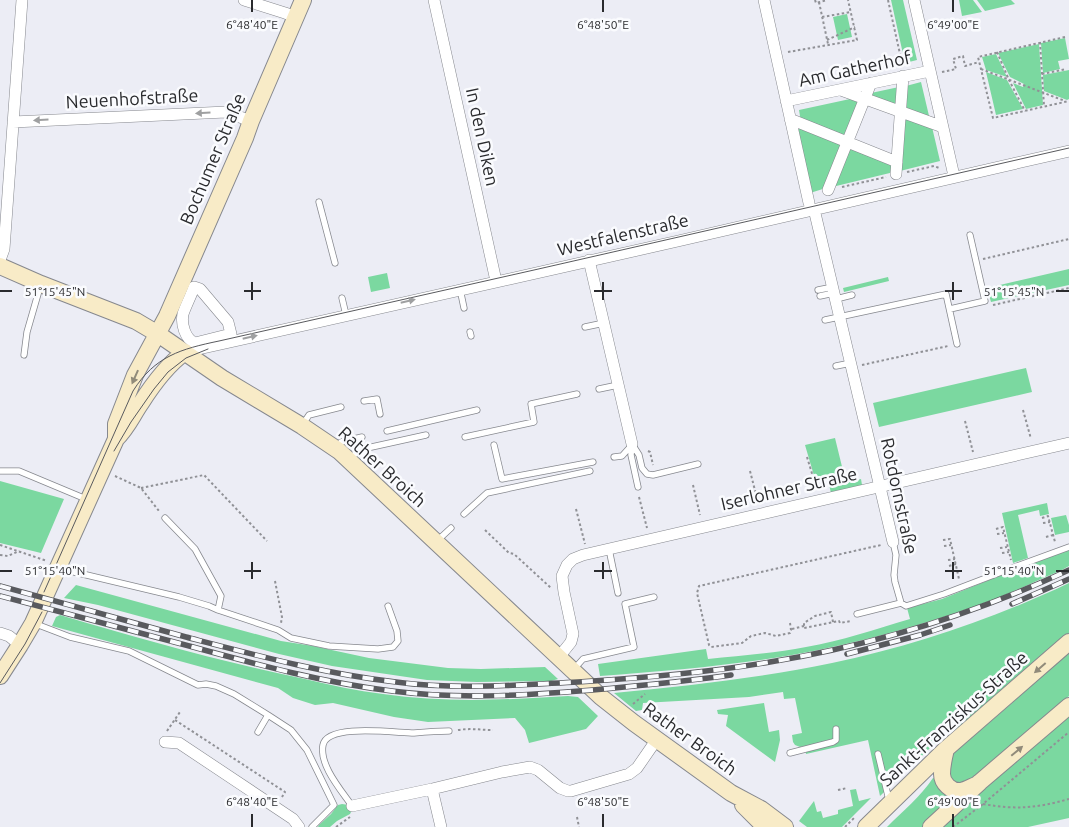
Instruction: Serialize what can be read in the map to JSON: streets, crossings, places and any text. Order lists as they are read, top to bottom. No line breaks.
{"streets":{"main road":["Bochumer Straße","Rather Broich","Sankt-Franziskus-Straße"],"street":["Am Gatherhof","Neuenhofstraße","In den Diken","Westfalenstraße","Iserlohner Straße","Rotdornstraße"]},"crossings":[["Am Gatherhof","Westfalenstraße"],["Am Gatherhof","Rotdornstraße"],["Neuenhofstraße","Bochumer Straße"],["In den Diken","Westfalenstraße"],["Bochumer Straße","Rather Broich"],["Westfalenstraße","Rather Broich"],["Westfalenstraße","Rotdornstraße"],["Rather Broich","Iserlohner Straße"],["Iserlohner Straße","Rotdornstraße"]],"one_way":["Neuenhofstraße"],"coordinates":["6°48'40\"E","6°48'50\"E","6°49'00\"E","51°15'45\"N","51°15'40\"N"]}
